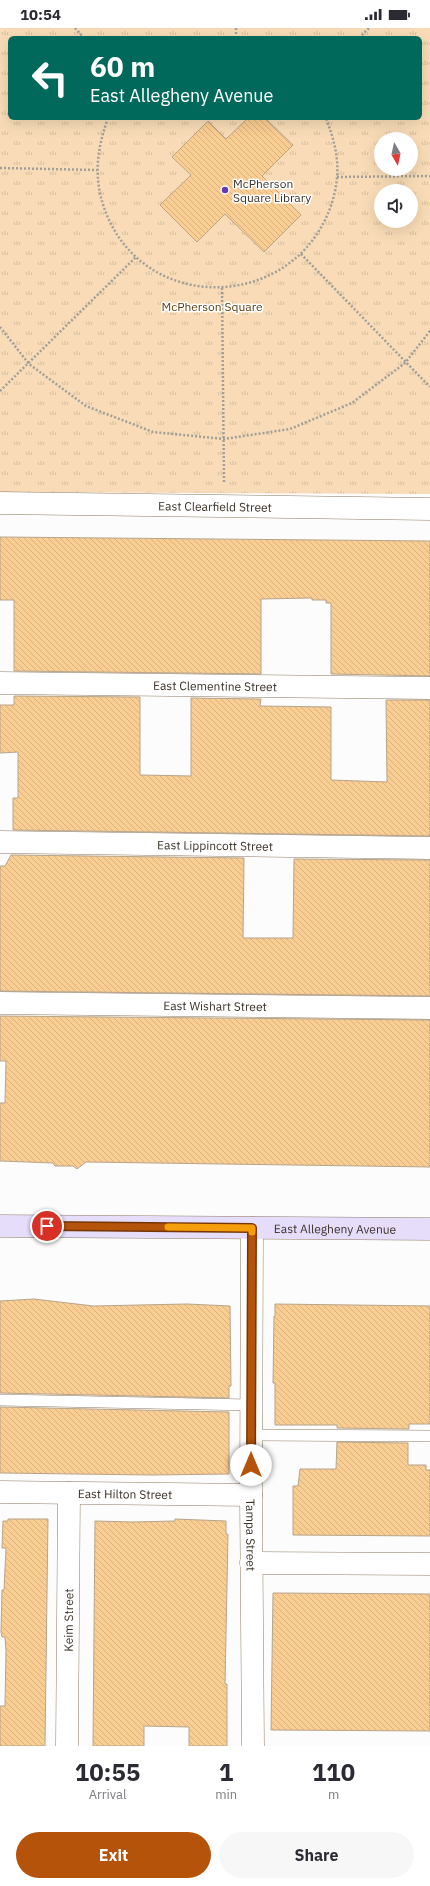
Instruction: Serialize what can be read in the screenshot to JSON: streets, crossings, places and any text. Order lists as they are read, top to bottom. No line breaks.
{"streets":{"main road":["East Allegheny Avenue"],"street":["East Clearfield Street","East Clementine Street","East Lippincott Street","East Wishart Street","East Hilton Street","Tampa Street","Keim Street"]},"crossings":[["East Allegheny Avenue","Tampa Street"],["East Hilton Street","Tampa Street"],["East Hilton Street","Keim Street"]],"parks":["McPherson Square"],"places":["McPherson Square Library"],"north":"bottom","page":{"status":"10:54","turn":["60 m","East Allegheny Avenue"],"eta":["10:55","Arrival","1","min","110","m"],"buttons":["Exit","Share"]}}
